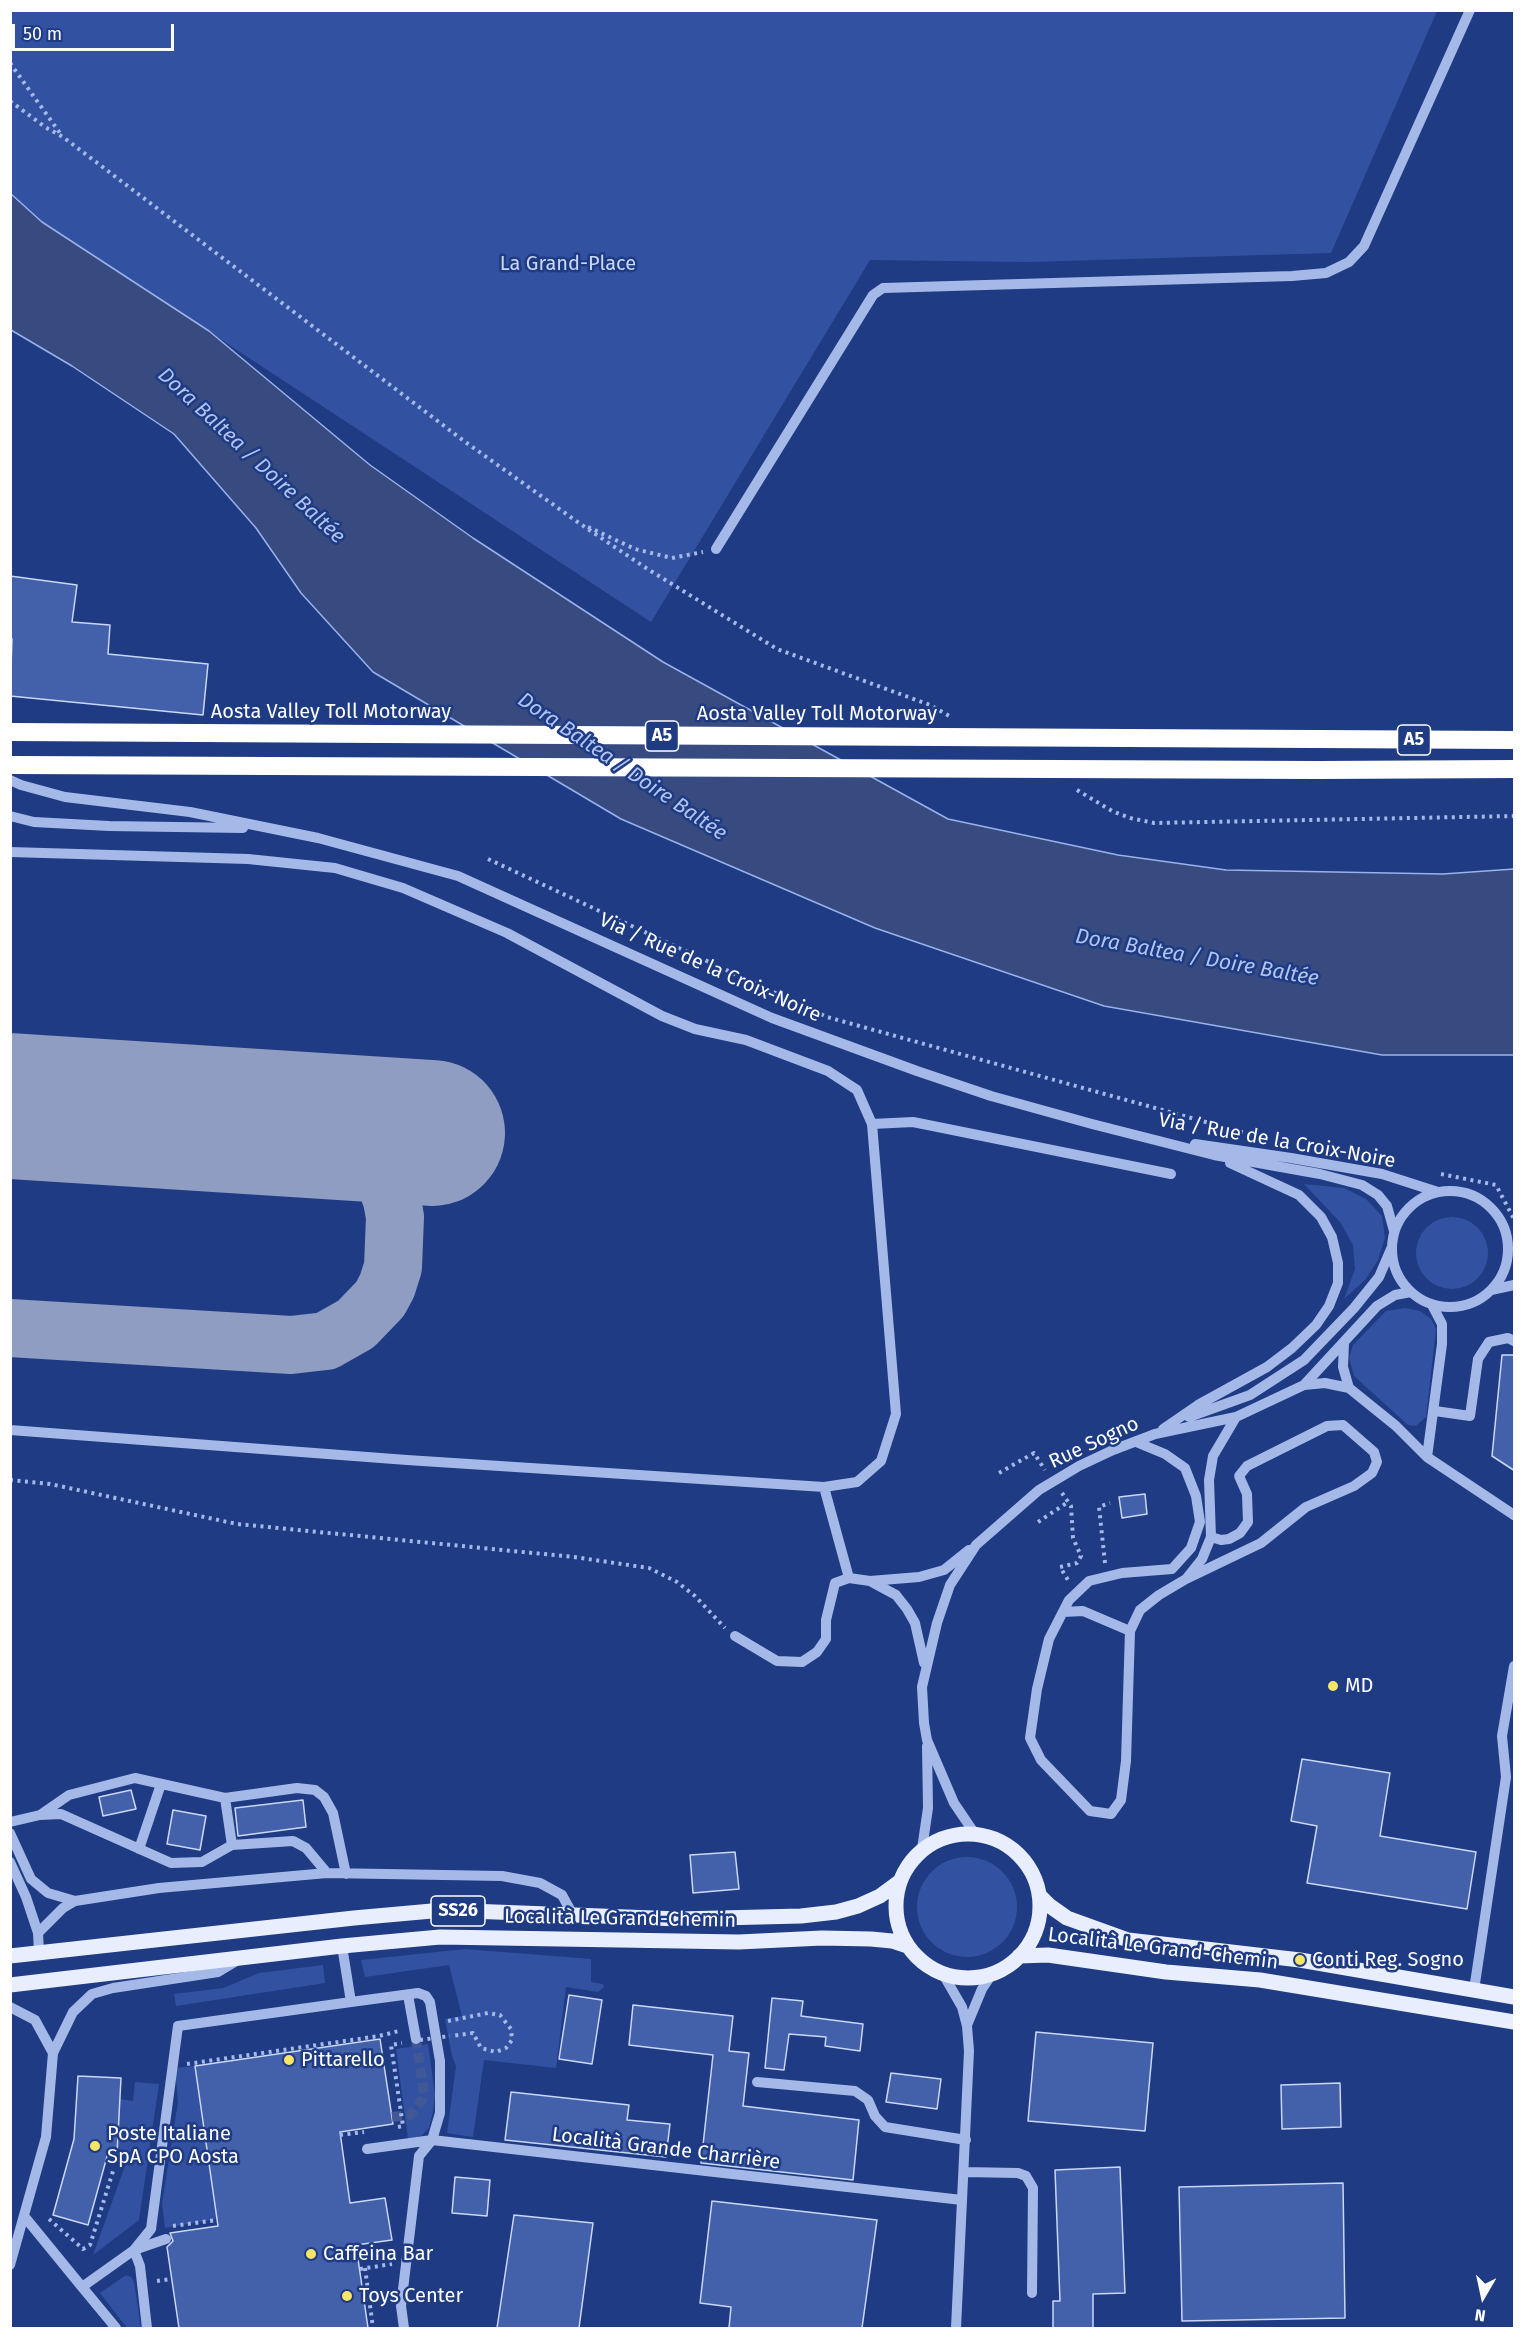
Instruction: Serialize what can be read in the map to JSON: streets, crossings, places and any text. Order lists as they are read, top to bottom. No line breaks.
{"streets":{"highway":["Aosta Valley Toll Motorway","A5"],"main road":["SS26","Località Le Grand-Chemin"],"street":["Via / Rue de la Croix-Noire","Rue Sogno","Località Grande Charrière"]},"crossings":[["Via / Rue de la Croix-Noire","Rue Sogno"],["Rue Sogno","Località Le Grand-Chemin"]],"water":["Dora Baltea / Doire Baltée"],"parks":["La Grand-Place"],"places":["MD","Conti Reg. Sogno","Pittarello","Poste Italiane SpA CPO Aosta","Caffeina Bar","Toys Center"],"scale_bar":"50 m","north":"bottom"}
